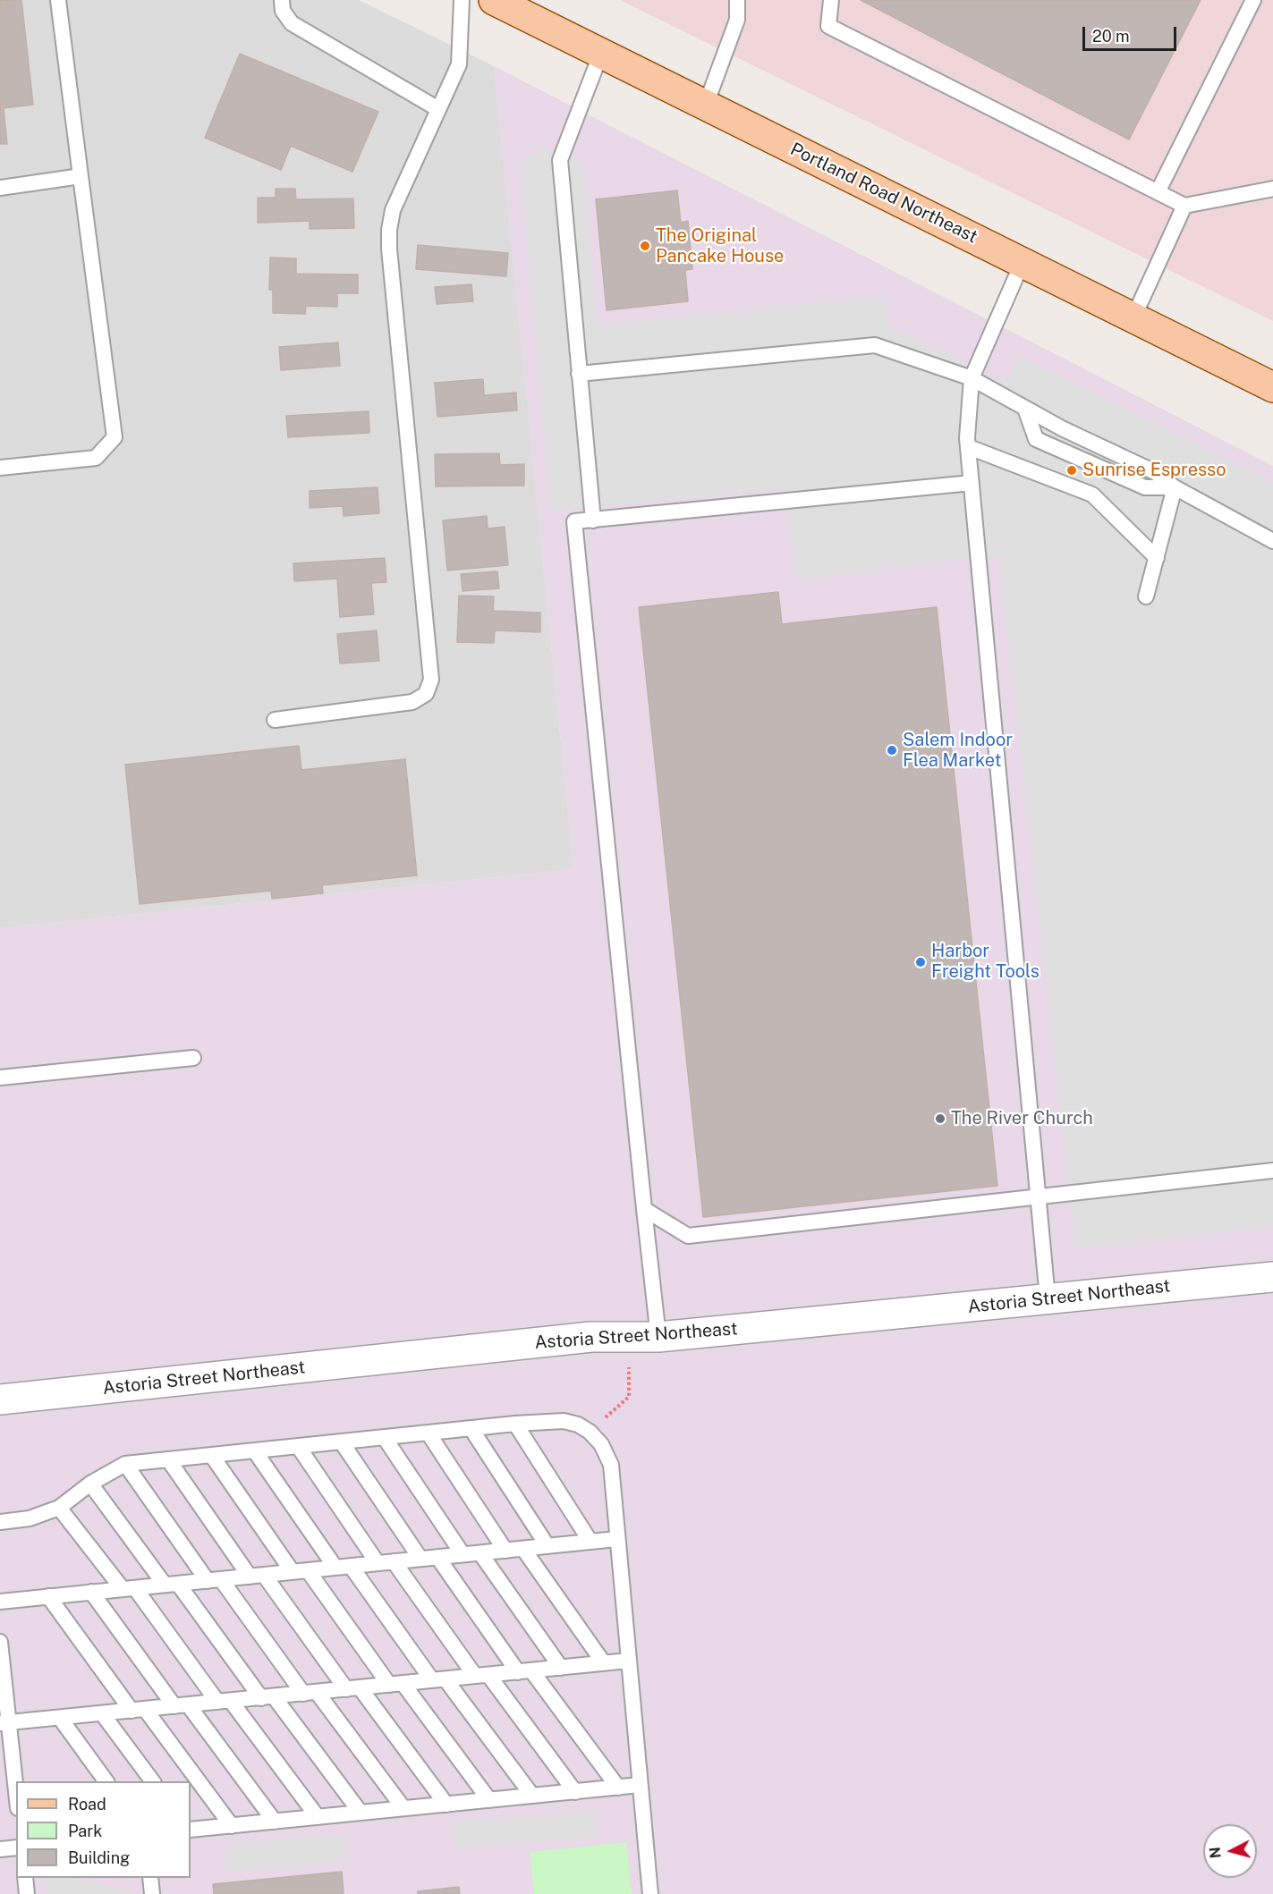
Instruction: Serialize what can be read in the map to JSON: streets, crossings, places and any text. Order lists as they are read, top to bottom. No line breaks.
{"streets":{"main road":["Portland Road Northeast"],"street":["Astoria Street Northeast"]},"places":["The Original Pancake House","Sunrise Espresso","Salem Indoor Flea Market","Harbor Freight Tools","The River Church"],"legend":["Road","Park","Building"],"scale_bar":"20 m","north":"left"}
